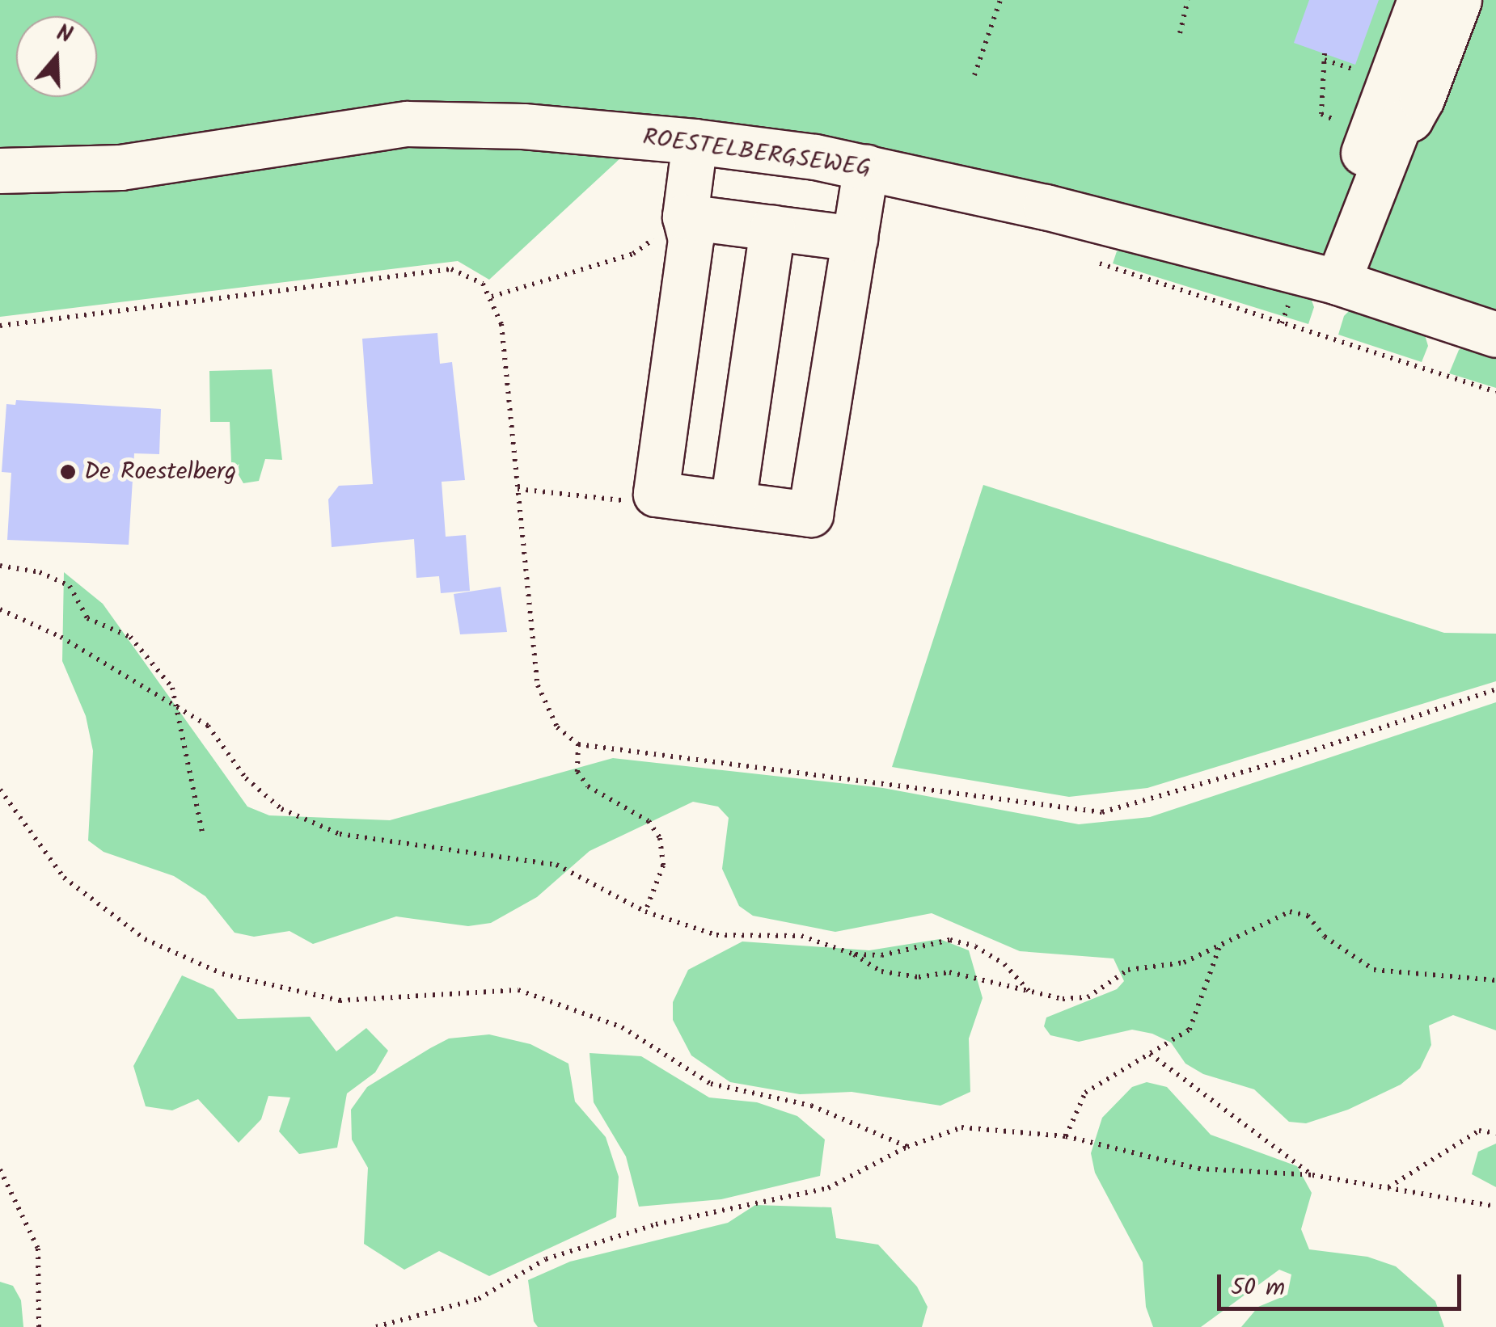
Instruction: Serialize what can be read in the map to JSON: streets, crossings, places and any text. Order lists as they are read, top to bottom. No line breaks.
{"streets":{"street":["ROESTELBERGSEWEG"]},"places":["De Roestelberg"],"scale_bar":"50 m","north":"top"}
